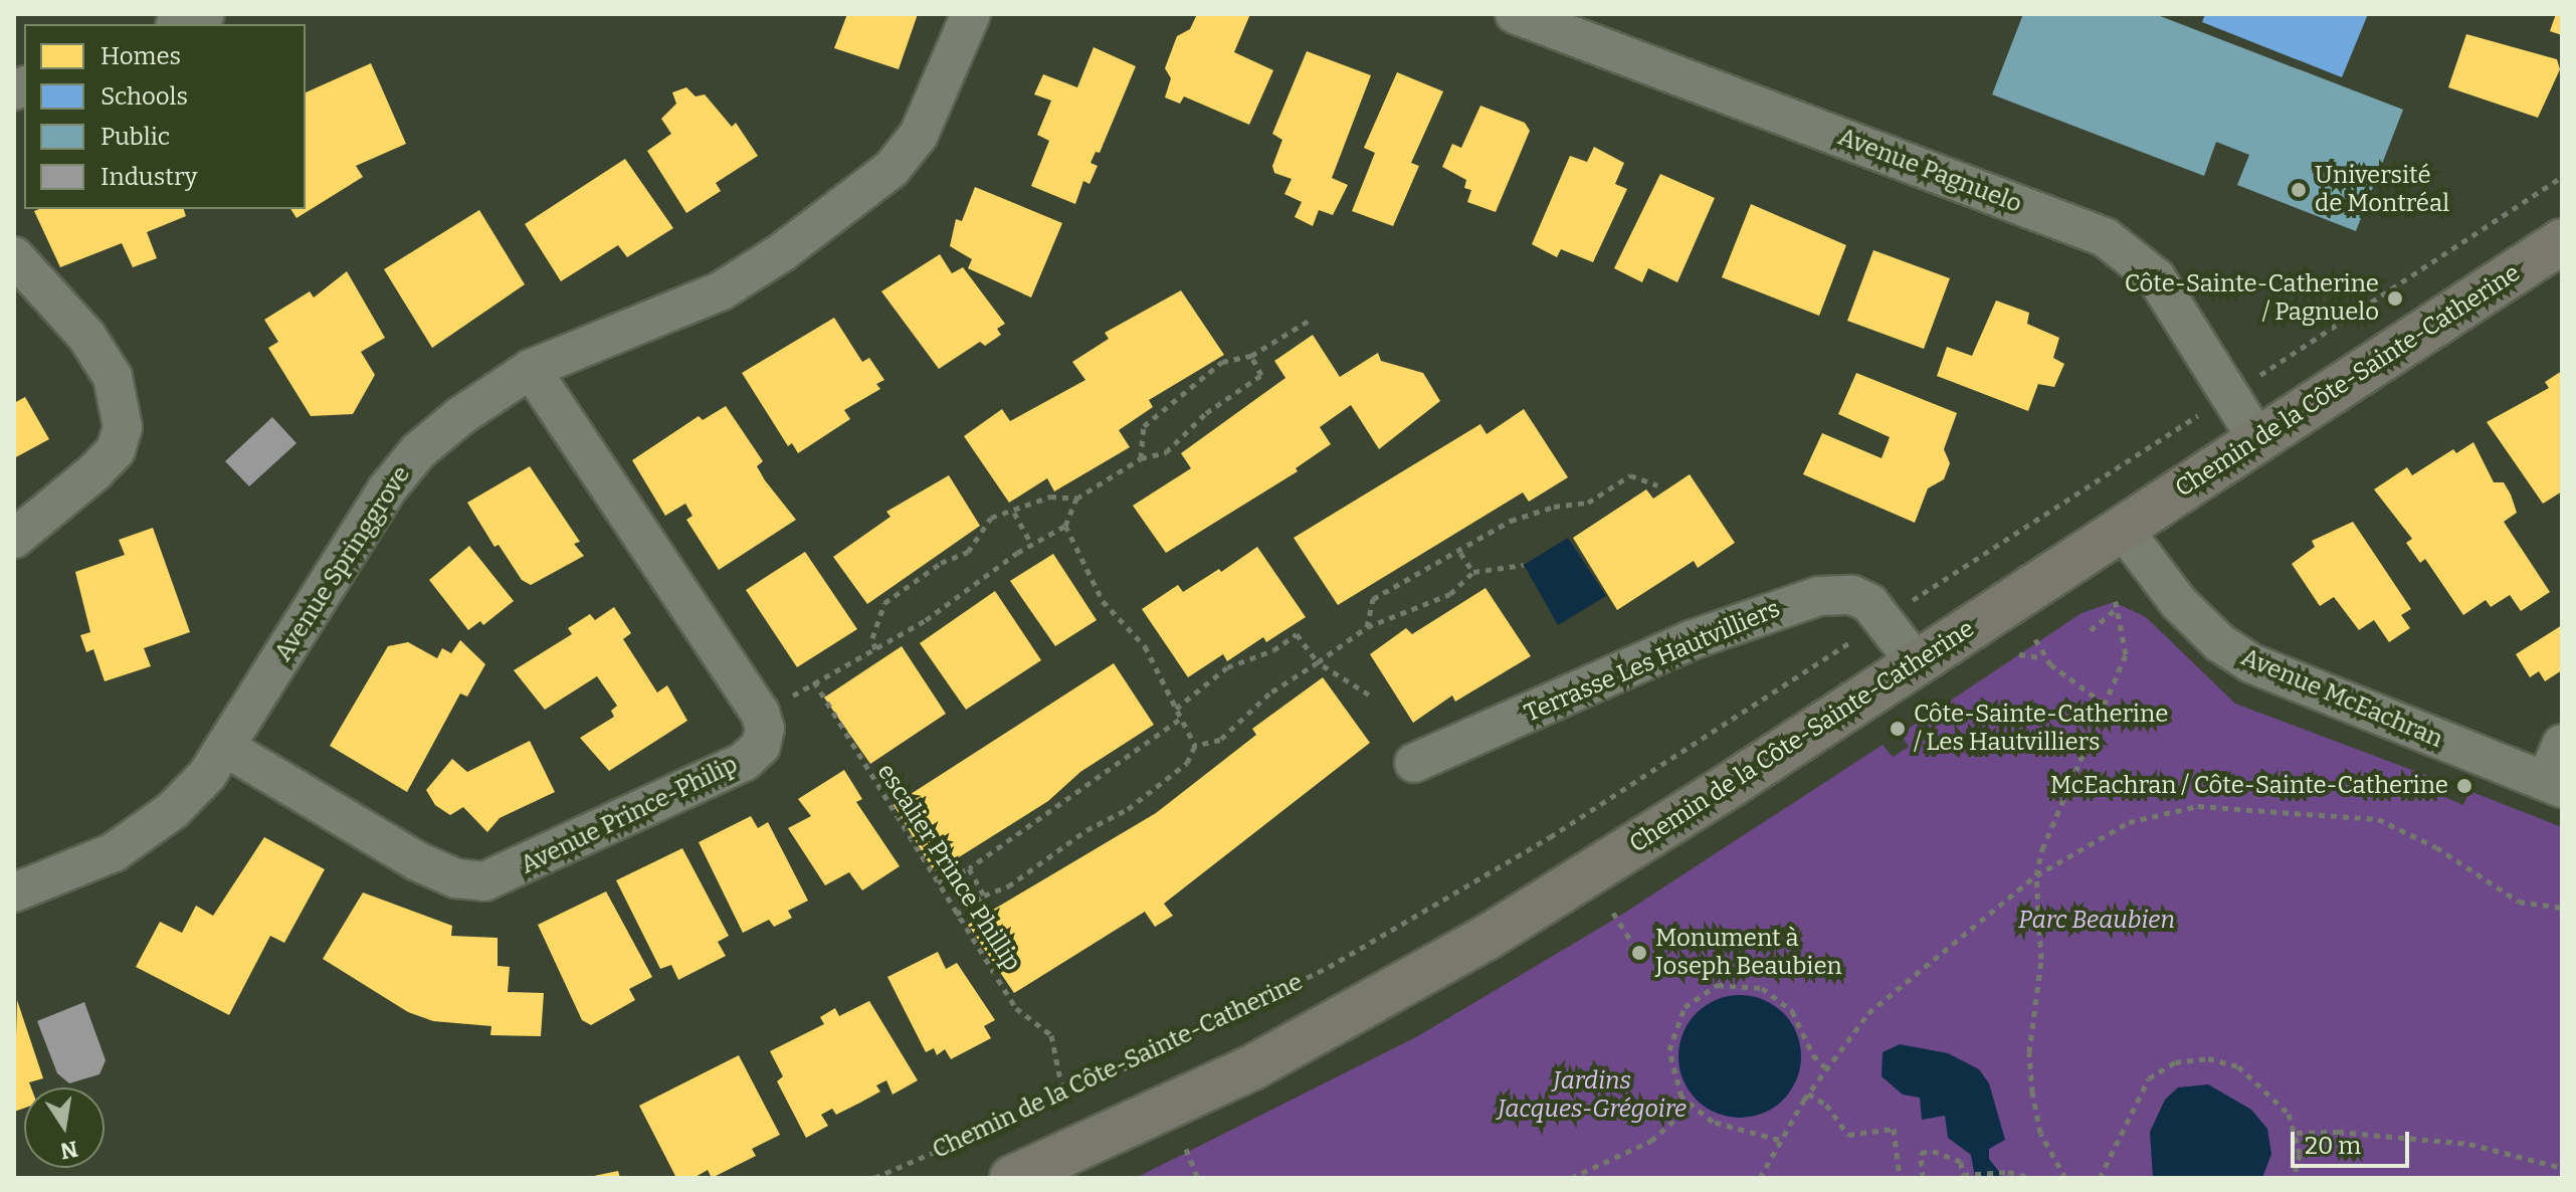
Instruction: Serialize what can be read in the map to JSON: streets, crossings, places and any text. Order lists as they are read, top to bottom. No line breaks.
{"streets":{"main road":["Chemin de la Côte-Sainte-Catherine"],"street":["Avenue Pagnuelo","Avenue Springgrove","Terrasse Les Hautvilliers","Avenue McEachran","Avenue Prince-Philip"],"path":["escalier Prince Phillip"]},"crossings":[["Avenue Pagnuelo","Chemin de la Côte-Sainte-Catherine"],["Chemin de la Côte-Sainte-Catherine","Terrasse Les Hautvilliers"],["Chemin de la Côte-Sainte-Catherine","Avenue McEachran"],["Avenue Springgrove","Avenue Prince-Philip"]],"parks":["Parc Beaubien","Jardins Jacques-Grégoire"],"places":["Université de Montréal","Côte-Sainte-Catherine / Pagnuelo","Côte-Sainte-Catherine / Les Hautvilliers","McEachran / Côte-Sainte-Catherine","Monument à Joseph Beaubien"],"legend":["Homes","Schools","Public","Industry"],"scale_bar":"20 m","north":"bottom"}
